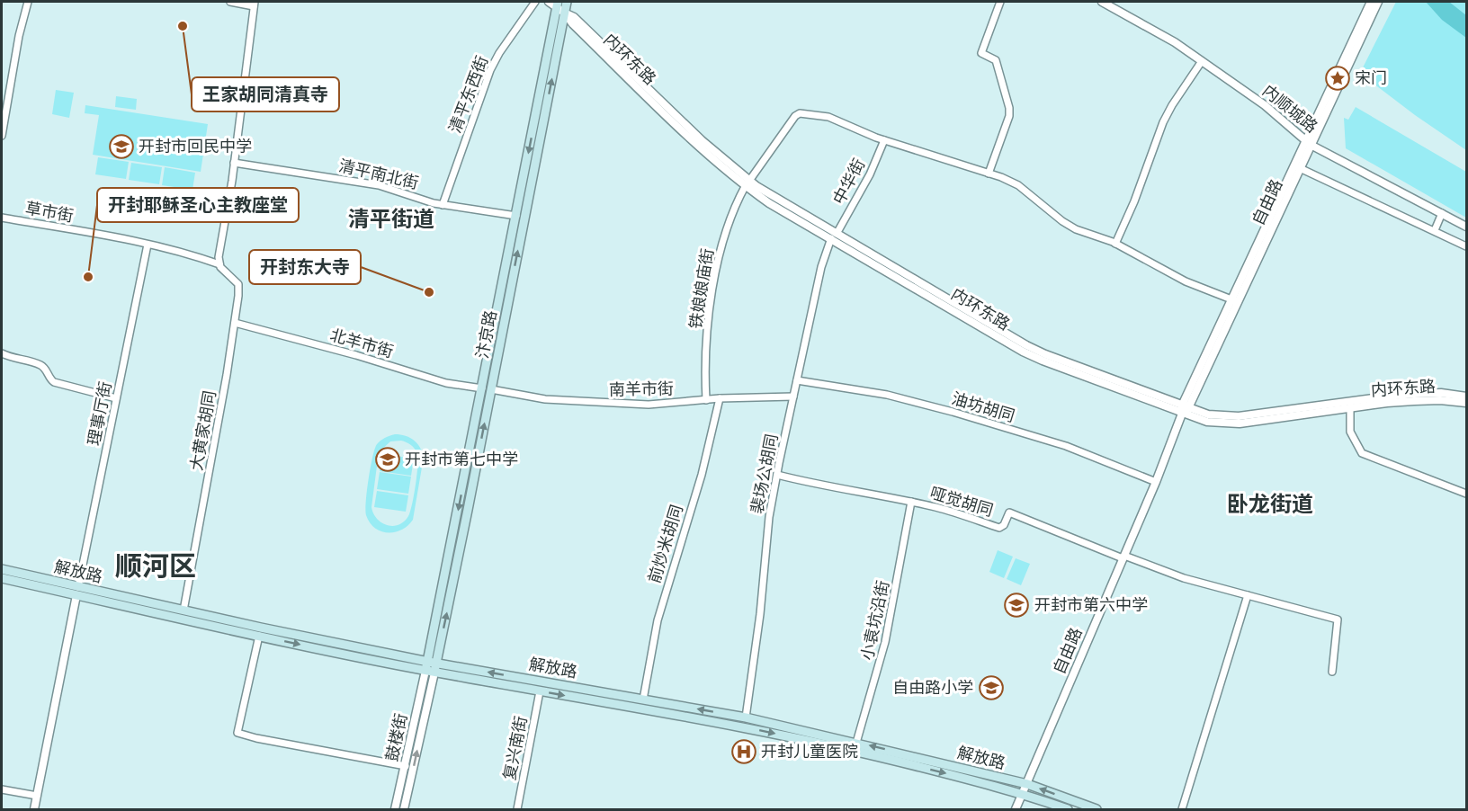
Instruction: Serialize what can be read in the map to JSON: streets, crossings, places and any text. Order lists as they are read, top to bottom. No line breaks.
{"streets":{"main road":["汴京路","解放路"],"street":["内环东路","清平东西街","内顺城路","清平南北街","中华街","自由路","草市街","铁娘娘庙街","北羊市街","南羊市街","油坊胡同","理事厅街","大黄家胡同","裴场公胡同","哑觉胡同","前炒米胡同","小袁坑沿街","鼓楼街","复兴南街"]},"crossings":[["内环东路","中华街"],["内环东路","自由路"],["内环东路","铁娘娘庙街"],["内环东路","汴京路"],["内环东路","裴场公胡同"],["清平东西街","清平南北街"],["内顺城路","自由路"],["清平南北街","汴京路"],["中华街","铁娘娘庙街"],["中华街","裴场公胡同"],["自由路","油坊胡同"],["自由路","哑觉胡同"],["自由路","解放路"],["草市街","理事厅街"],["草市街","大黄家胡同"],["铁娘娘庙街","南羊市街"],["汴京路","北羊市街"],["汴京路","南羊市街"],["汴京路","解放路"],["汴京路","鼓楼街"],["北羊市街","南羊市街"],["北羊市街","大黄家胡同"],["南羊市街","裴场公胡同"],["南羊市街","前炒米胡同"],["油坊胡同","裴场公胡同"],["理事厅街","解放路"],["大黄家胡同","解放路"],["裴场公胡同","哑觉胡同"],["裴场公胡同","解放路"],["哑觉胡同","小袁坑沿街"],["前炒米胡同","解放路"],["解放路","小袁坑沿街"],["解放路","鼓楼街"],["解放路","复兴南街"]],"districts":["清平街道","卧龙街道","顺河区"],"places":{"other":["王家胡同清真寺","开封耶稣圣心主教座堂","开封东大寺"],"place":["宋门"],"school or university":["开封市回民中学","开封市第七中学","开封市第六中学","自由路小学"],"hospital":["开封儿童医院"]}}
